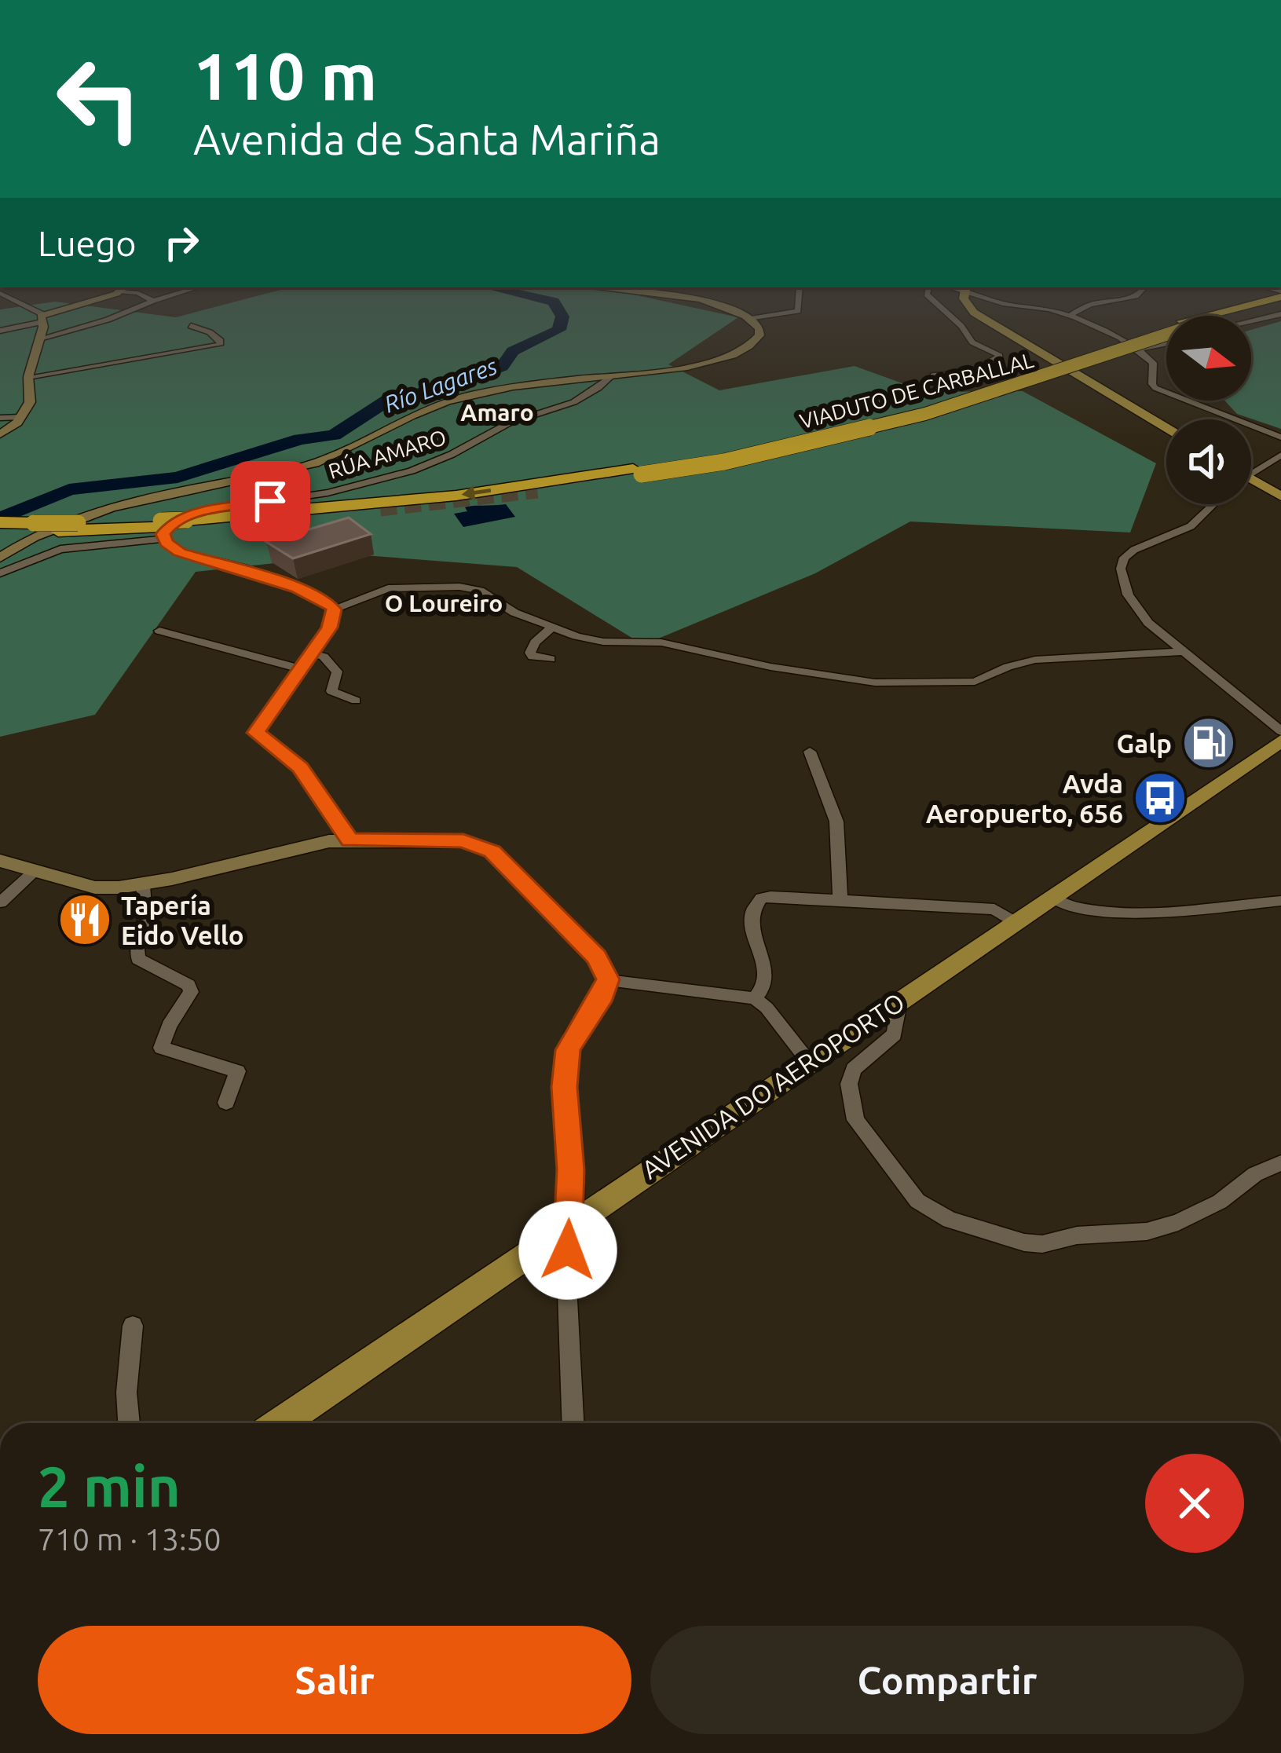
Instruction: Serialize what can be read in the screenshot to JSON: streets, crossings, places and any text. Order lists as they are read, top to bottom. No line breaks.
{"streets":{"highway":["VIADUTO DE CARBALLAL"],"main road":["AVENIDA DO AEROPORTO"],"street":["RÚA AMARO"]},"districts":["Amaro","O Loureiro"],"water":["Río Lagares"],"places":{"fuel station":["Galp"],"bus stop":["Avda Aeropuerto, 656"],"restaurant":["Tapería Eido Vello"]},"north":"right","page":{"turn":["110 m","Avenida de Santa Mariña"],"then":"Luego","heading":["2 min","710 m · 13:50"],"buttons":["Salir","Compartir"]}}
